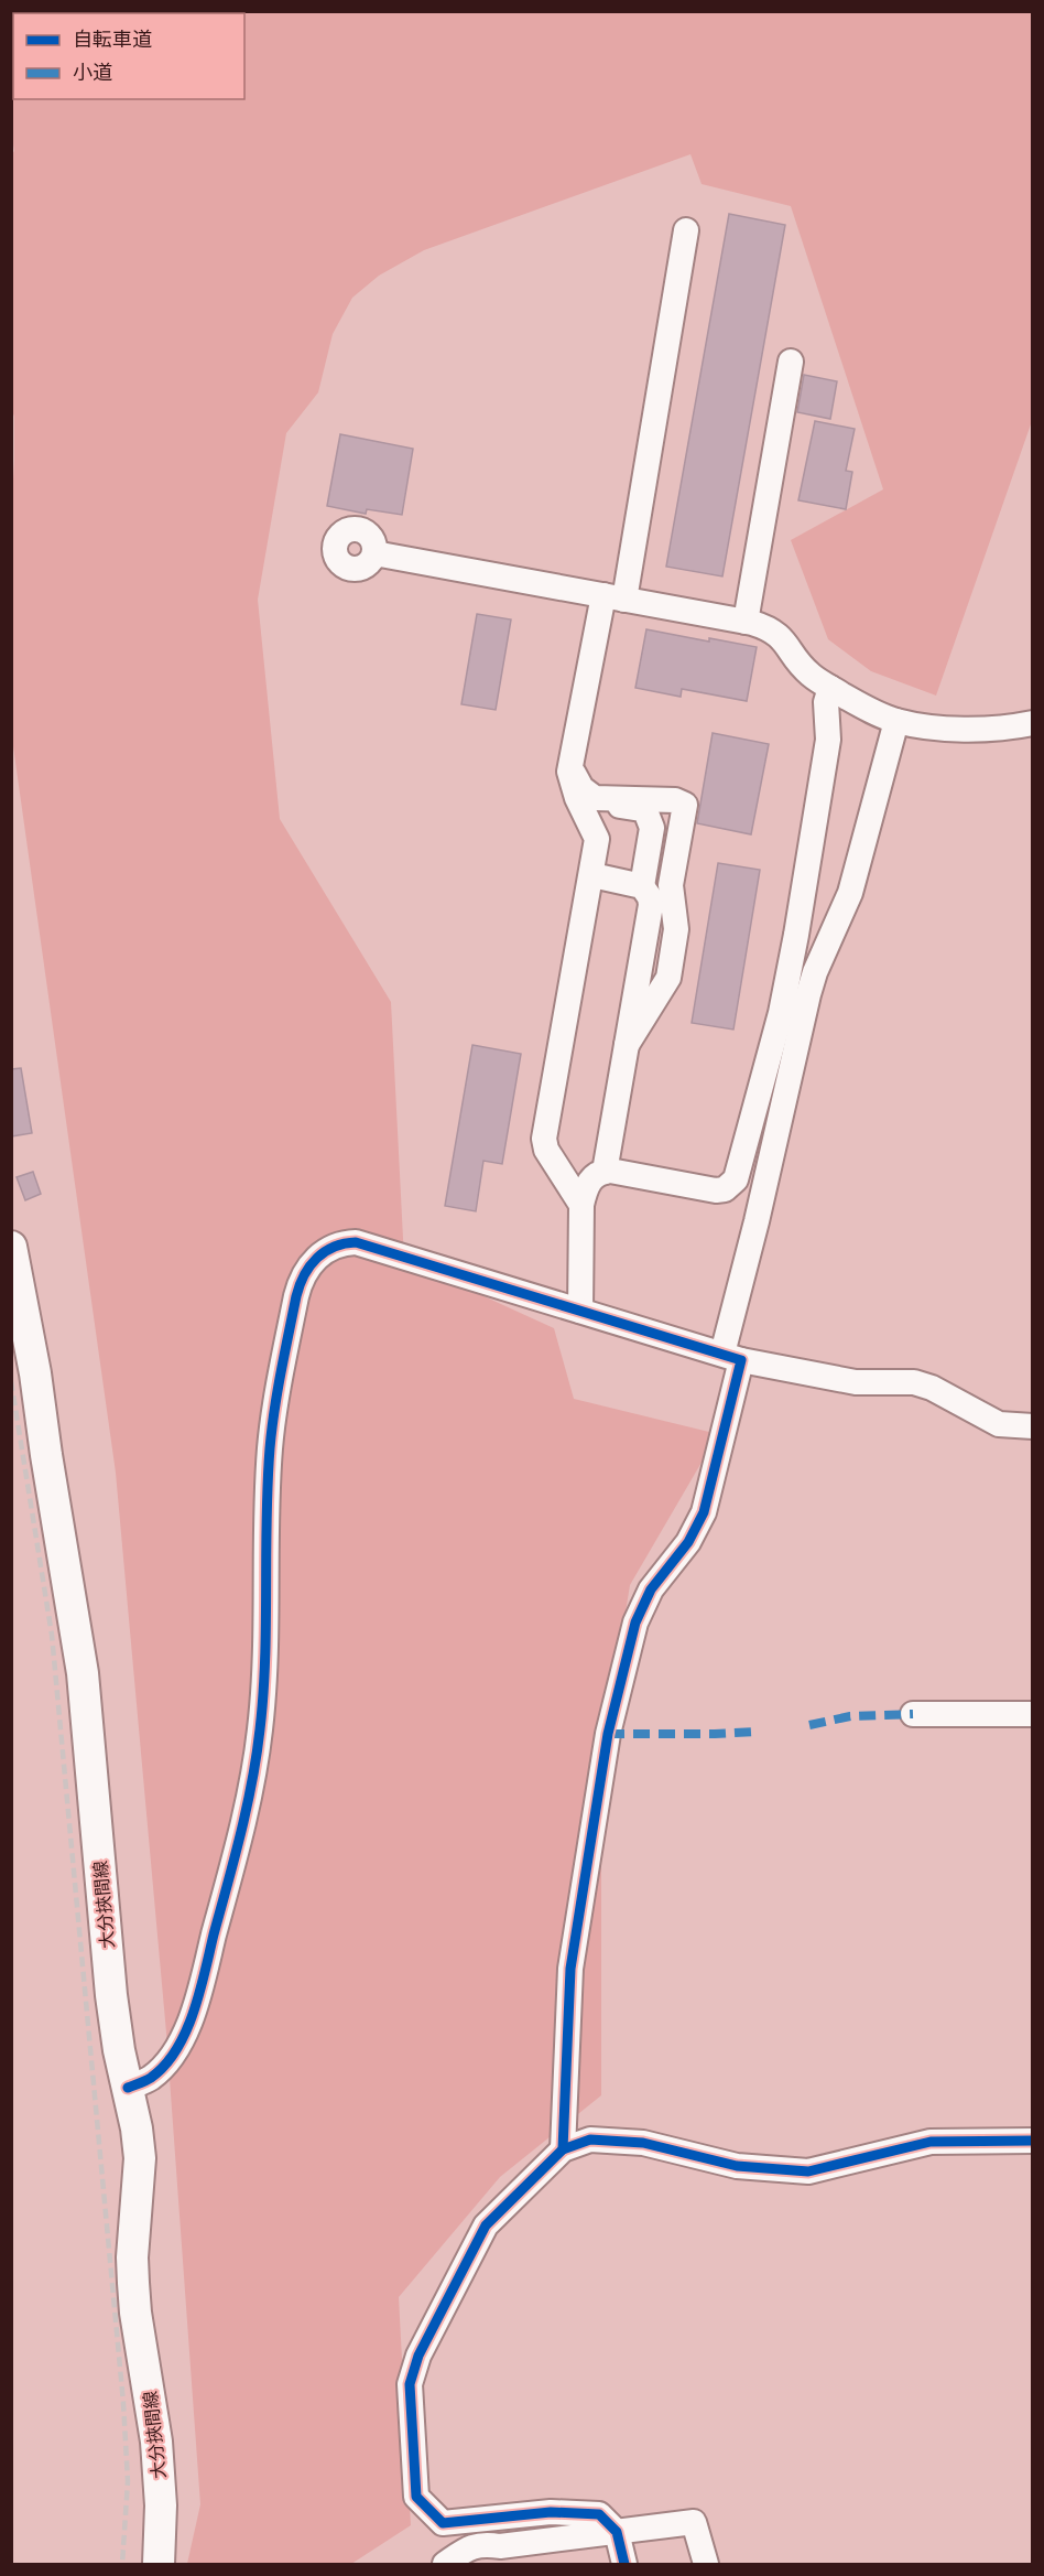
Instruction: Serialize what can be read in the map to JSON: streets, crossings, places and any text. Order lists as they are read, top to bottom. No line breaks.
{"streets":{"main road":["大分挾間線"]},"legend":["自転車道","小道"]}
